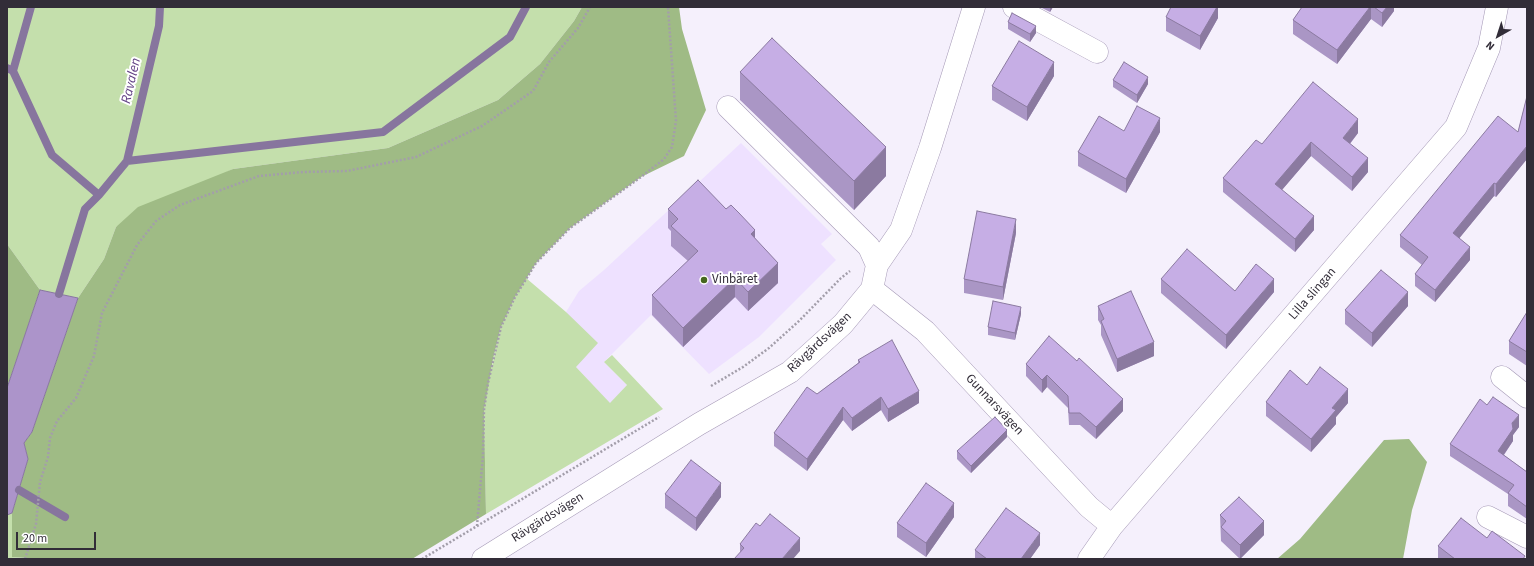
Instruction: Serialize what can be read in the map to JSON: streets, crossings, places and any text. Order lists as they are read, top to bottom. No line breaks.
{"streets":{"street":["Lilla slingan","Rävgärdsvägen","Gunnarsvägen"]},"crossings":[["Lilla slingan","Gunnarsvägen"],["Rävgärdsvägen","Gunnarsvägen"]],"water":["Ravalen"],"places":["Vinbäret"],"scale_bar":"20 m","north":"bottom left"}
